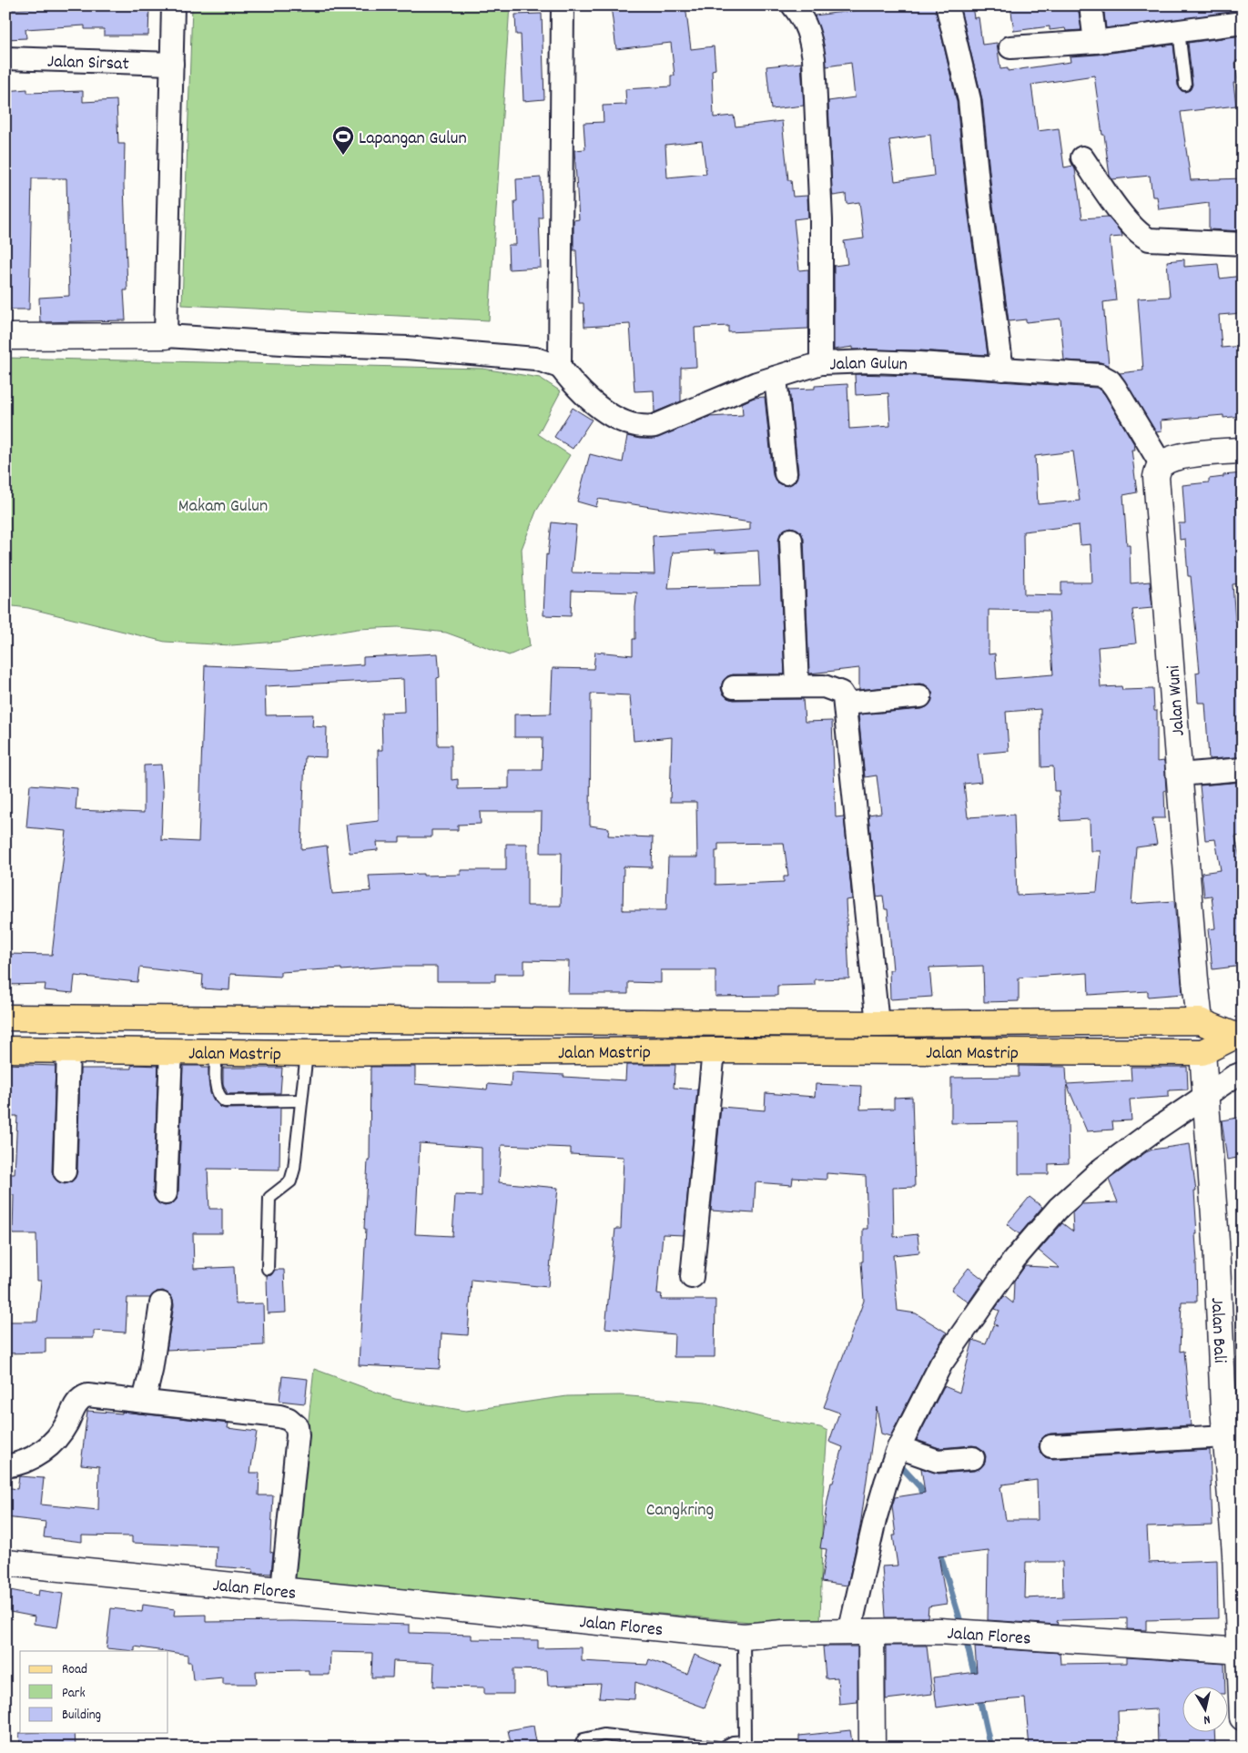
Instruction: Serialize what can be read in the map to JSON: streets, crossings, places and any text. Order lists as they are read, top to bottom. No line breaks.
{"streets":{"main road":["Jalan Mastrip"],"street":["Jalan Sirsat","Jalan Gulun","Jalan Wuni","Jalan Bali","Jalan Flores"]},"crossings":[["Jalan Gulun","Jalan Wuni"],["Jalan Wuni","Jalan Mastrip"],["Jalan Mastrip","Jalan Bali"],["Jalan Bali","Jalan Flores"]],"parks":["Makam Gulun","Cangkring"],"places":{"sports":["Lapangan Gulun"]},"legend":["Road","Park","Building"],"north":"bottom"}
